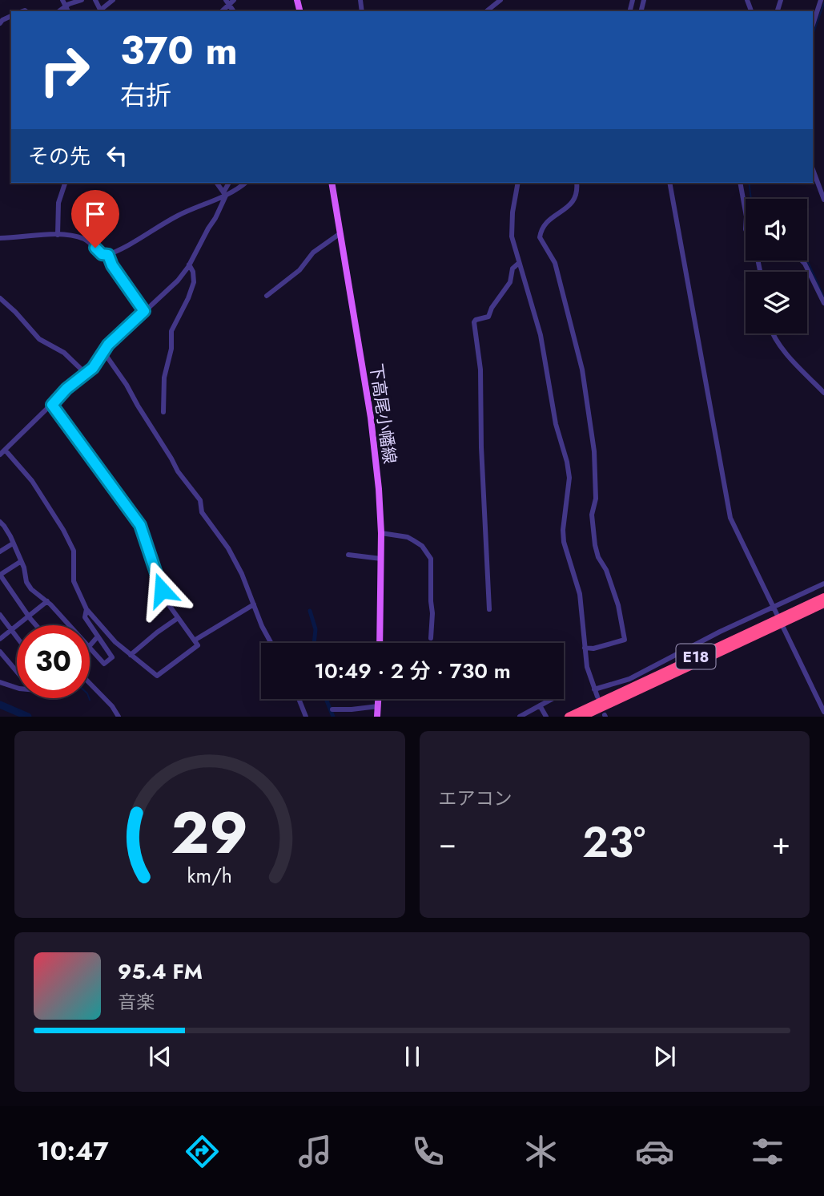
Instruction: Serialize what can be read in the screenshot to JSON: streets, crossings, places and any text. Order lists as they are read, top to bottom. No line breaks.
{"streets":{"highway":["E18"],"main road":["下高尾小幡線"]},"page":{"turn":["370 m","右折"],"then":"その先","limit":"30","trip":"10:49 · 2 分 · 730 m","tile":"エアコン","heat":["−","23°","+"],"song":["95.4 FM","音楽"],"tabs":"10:47","gauge":["29","km/h"]}}
